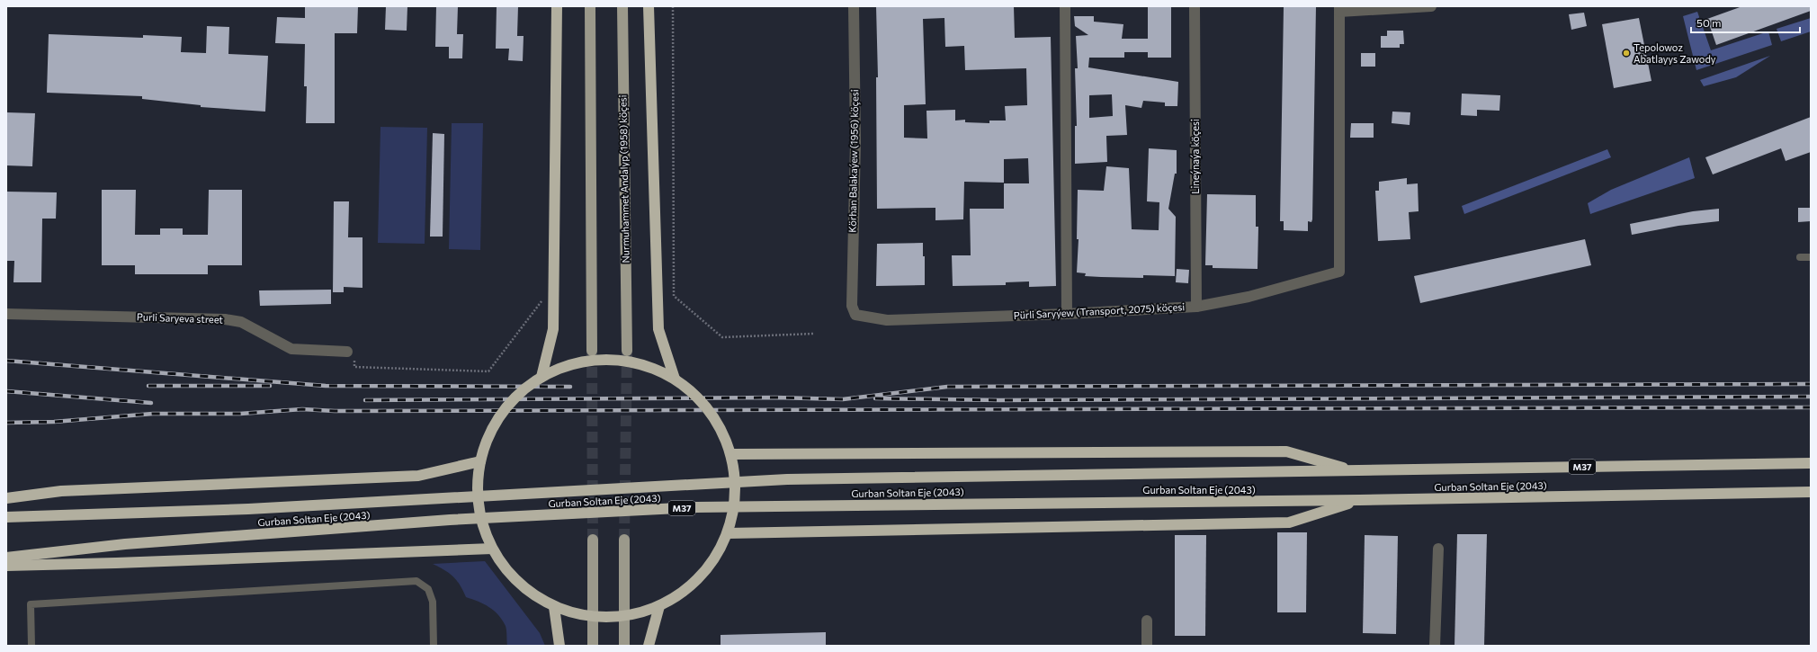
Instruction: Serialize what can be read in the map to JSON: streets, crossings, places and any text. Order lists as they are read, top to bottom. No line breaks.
{"streets":{"highway":["M37","Gurban Soltan Eje (2043)"],"main road":["Nurmuhammet Andalyp (1958) köçesi"],"street":["Lineýnaýa köçesi","Körhan Balakaýew (1956) köçesi","Pürli Saryýew (Transport, 2075) köçesi","Purli Saryeva street"]},"crossings":[["Lineýnaýa köçesi","Pürli Saryýew (Transport, 2075) köçesi"],["Körhan Balakaýew (1956) köçesi","Pürli Saryýew (Transport, 2075) köçesi"]],"places":["Tepolowoz Abatlayys Zawody"],"scale_bar":"50 m"}
